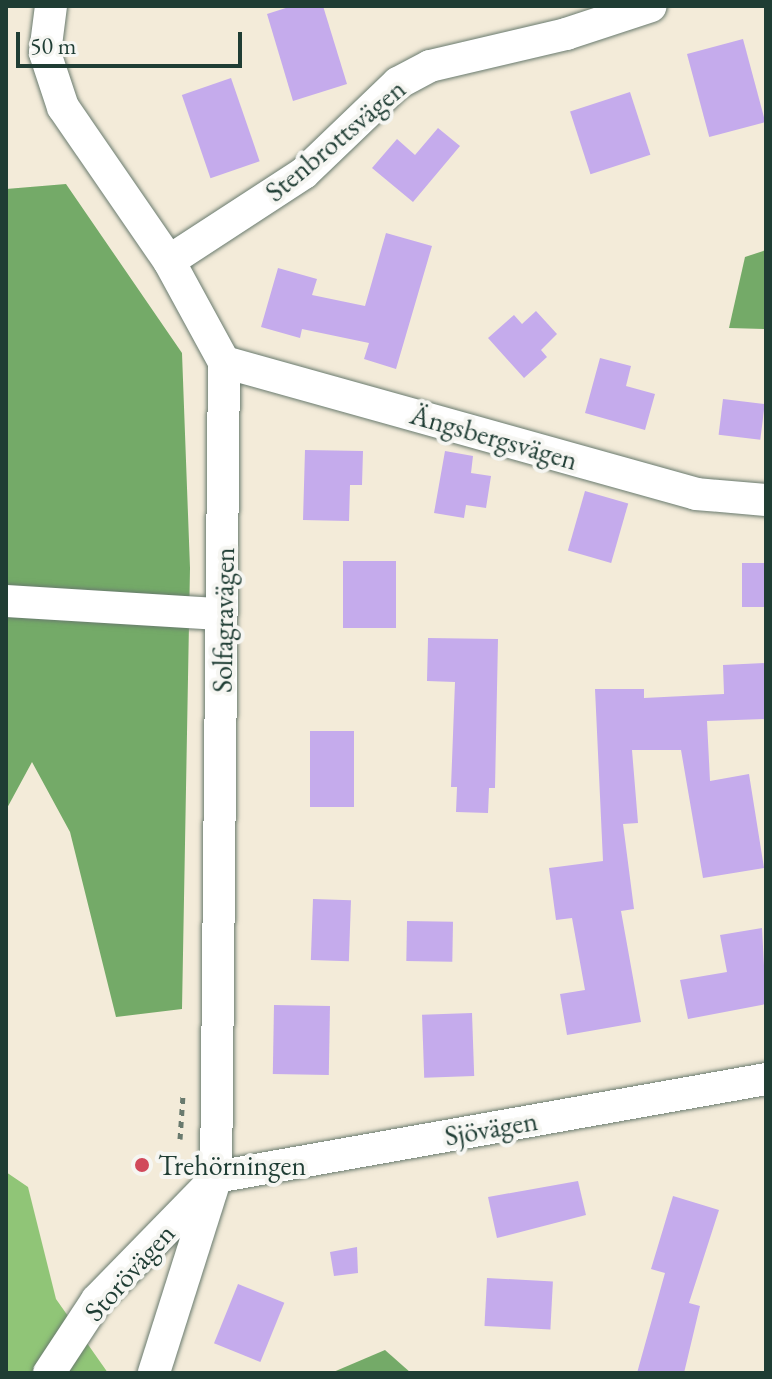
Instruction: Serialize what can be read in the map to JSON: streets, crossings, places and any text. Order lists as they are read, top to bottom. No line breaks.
{"streets":{"street":["Stenbrottsvägen","Ängsbergsvägen","Solfagravägen","Sjövägen","Storövägen"]},"crossings":[["Stenbrottsvägen","Solfagravägen"],["Ängsbergsvägen","Solfagravägen"],["Solfagravägen","Sjövägen"],["Solfagravägen","Storövägen"],["Sjövägen","Storövägen"]],"places":["Trehörningen"],"scale_bar":"50 m"}
